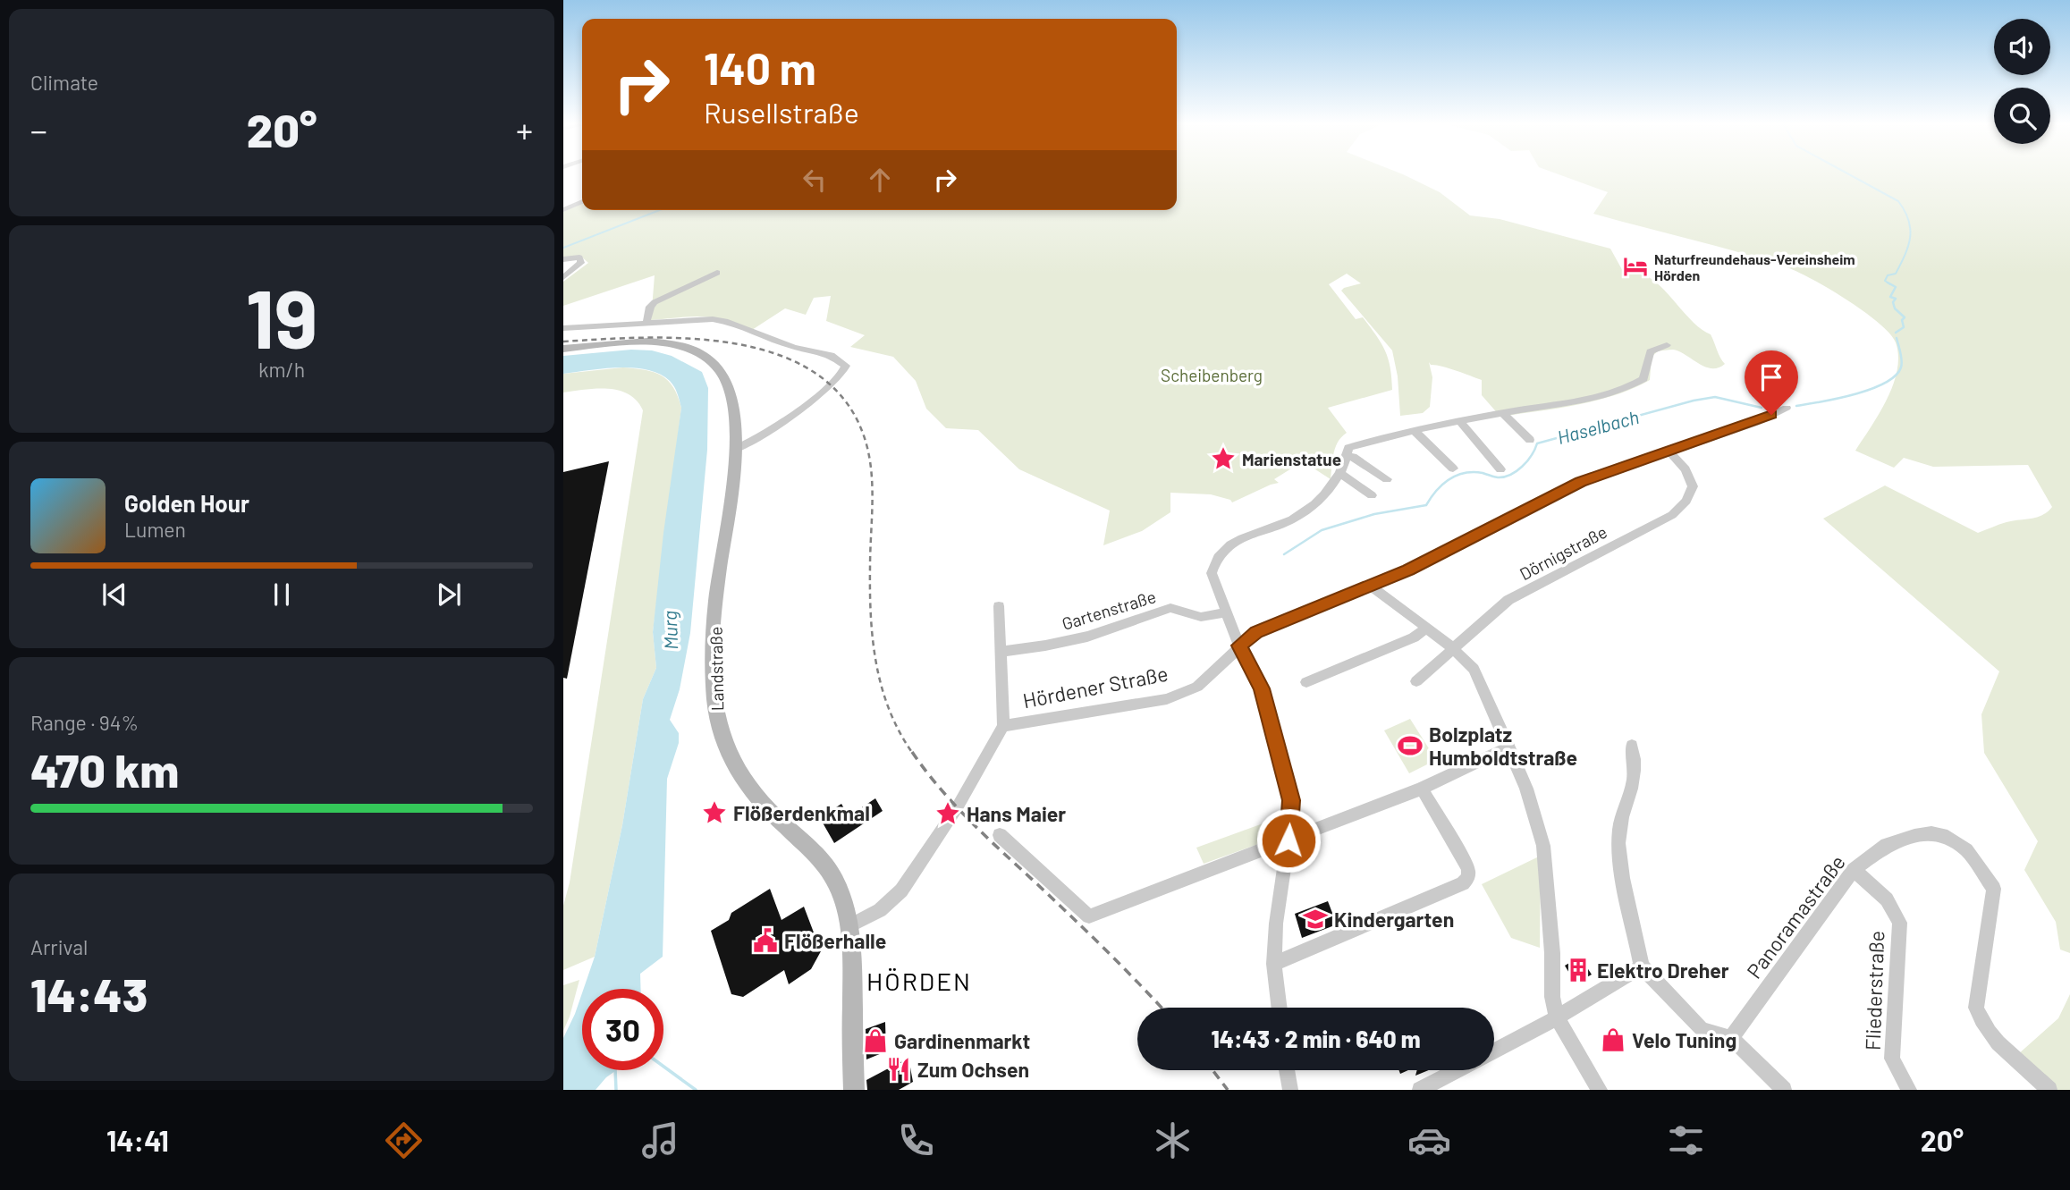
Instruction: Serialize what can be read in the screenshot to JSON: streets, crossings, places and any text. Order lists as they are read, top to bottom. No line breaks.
{"streets":{"street":["Dörnigstraße","Gartenstraße","Landstraße","Hördener Straße","Panoramastraße","Fliederstraße"]},"crossings":[["Dörnigstraße","Hördener Straße"],["Panoramastraße","Fliederstraße"]],"districts":["HÖRDEN"],"water":["Haselbach","Murg"],"parks":["Scheibenberg"],"places":{"hotel":["Naturfreundehaus-Vereinsheim Hörden"],"place":["Marienstatue","Flößerdenkmal","Hans Maier"],"sports":["Bolzplatz Humboldtstraße"],"school or university":["Kindergarten"],"public building":["Flößerhalle"],"building":["Elektro Dreher"],"shop":["Velo Tuning","Gardinenmarkt"],"restaurant":["Zum Ochsen"]},"page":{"tile":["Climate",["19","km/h"],["Range · 94%","470 km"],["Arrival","14:43"]],"turn":["140 m","Rusellstraße"],"heat":["−","20°","+"],"song":["Golden Hour","Lumen"],"limit":"30","trip":"14:43 · 2 min · 640 m","tabs":["14:41","20°"]}}
